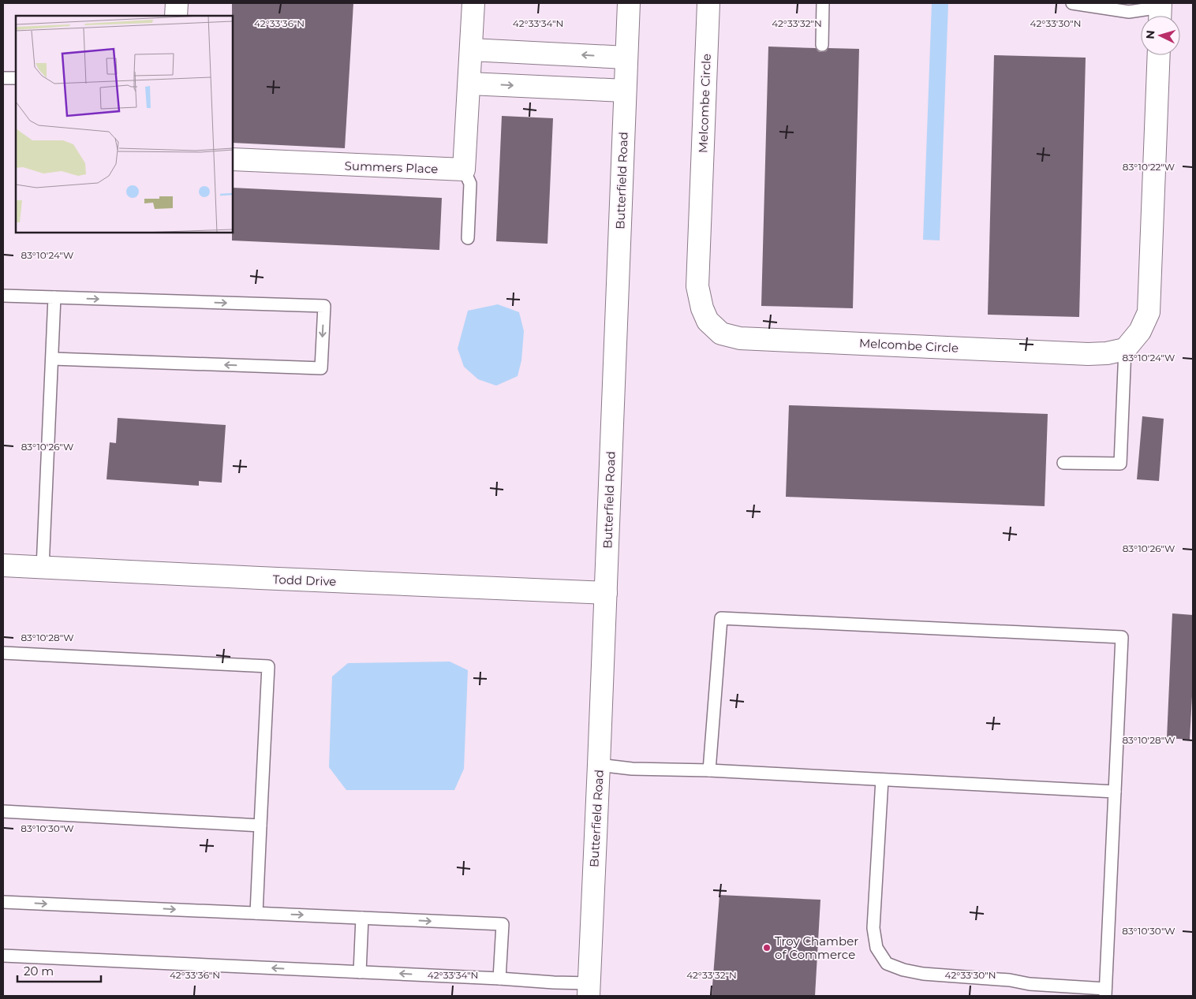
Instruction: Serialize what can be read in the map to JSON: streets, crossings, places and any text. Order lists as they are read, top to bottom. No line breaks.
{"streets":{"street":["Melcombe Circle","Summers Place","Butterfield Road","Todd Drive"]},"crossings":[["Butterfield Road","Todd Drive"]],"places":["Troy Chamber of Commerce"],"scale_bar":"20 m","north":"left","coordinates":["42°33'36\"N","42°33'34\"N","42°33'32\"N","42°33'30\"N","83°10'22\"W","83°10'24\"W","83°10'26\"W","83°10'28\"W","83°10'30\"W"]}
